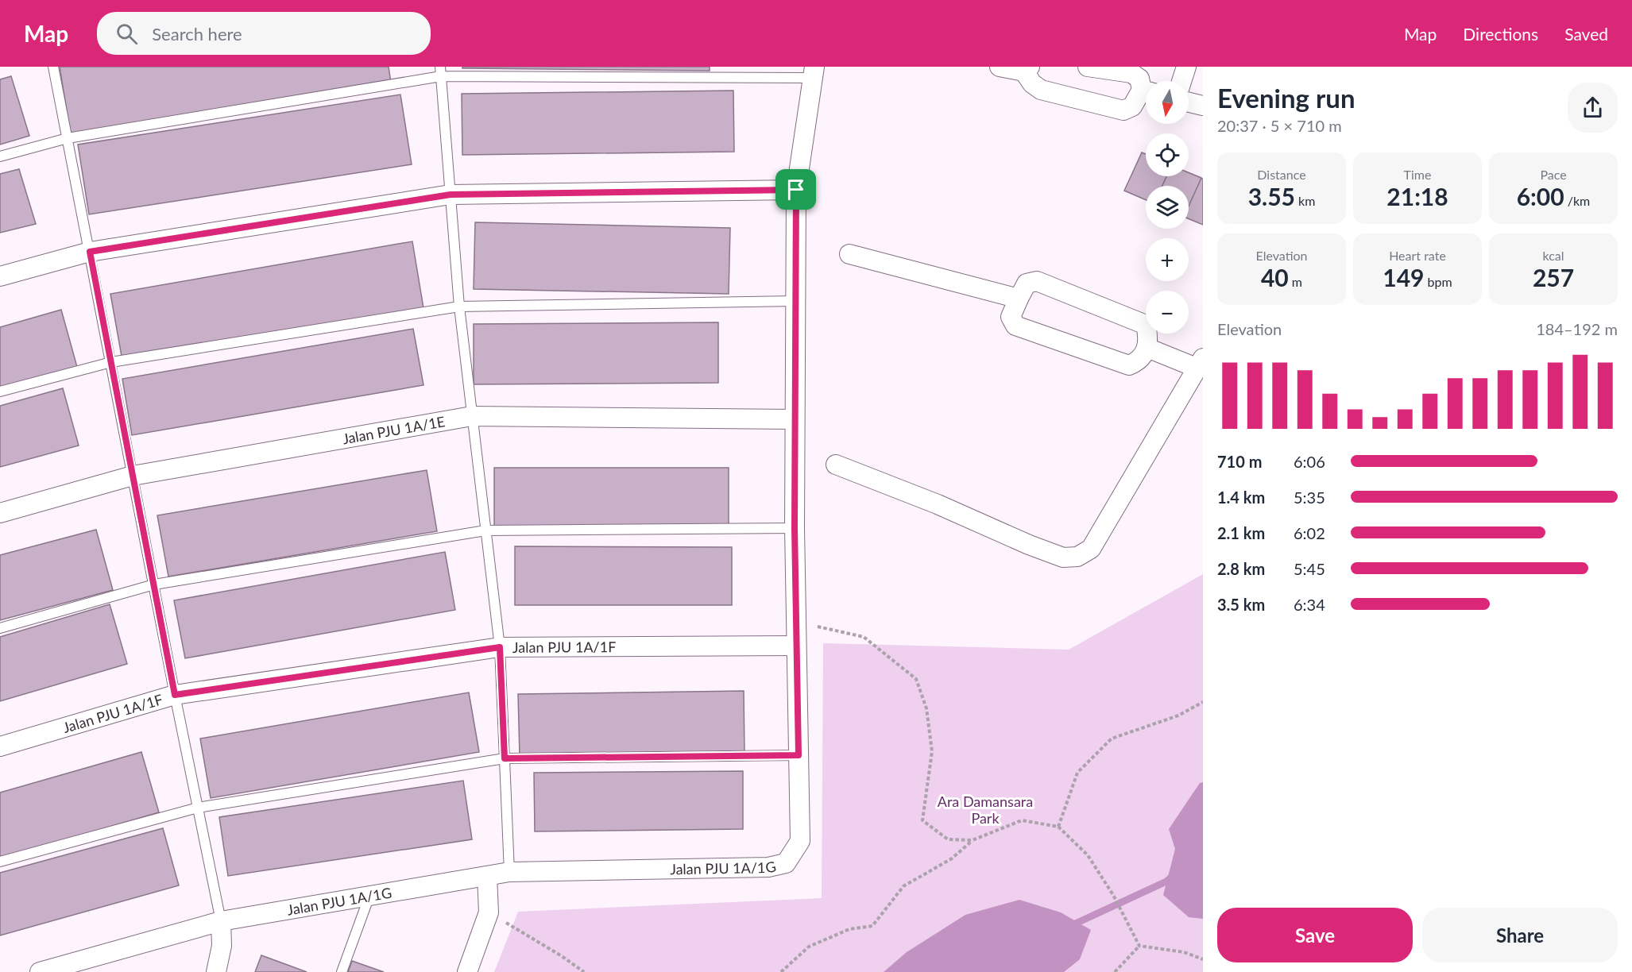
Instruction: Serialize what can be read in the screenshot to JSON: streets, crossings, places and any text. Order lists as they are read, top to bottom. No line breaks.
{"streets":{"street":["Jalan PJU 1A/1E","Jalan PJU 1A/1F","Jalan PJU 1A/1G"]},"crossings":[["Jalan PJU 1A/1E","Jalan PJU 1A/1G"],["Jalan PJU 1A/1F","Jalan PJU 1A/1G"]],"parks":["Ara Damansara Park"],"north":"bottom","page":{"header":"Map","search":"Search here","nav":["Map","Directions","Saved"],"heading":["Evening run","20:37 · 5 × 710 m"],"map_buttons":["+","−"],"stats":[["Distance","3.55 km"],["Time","21:18"],["Pace","6:00 /km"],["Elevation","40 m"],["Heart rate","149 bpm"],["kcal","257"]],"chart":["Elevation","184–192 m"],"list":[{"name":"710 m","note":"6:06"},{"name":"1.4 km","note":"5:35"},{"name":"2.1 km","note":"6:02"},{"name":"2.8 km","note":"5:45"},{"name":"3.5 km","note":"6:34"}],"buttons":["Save","Share"]}}
